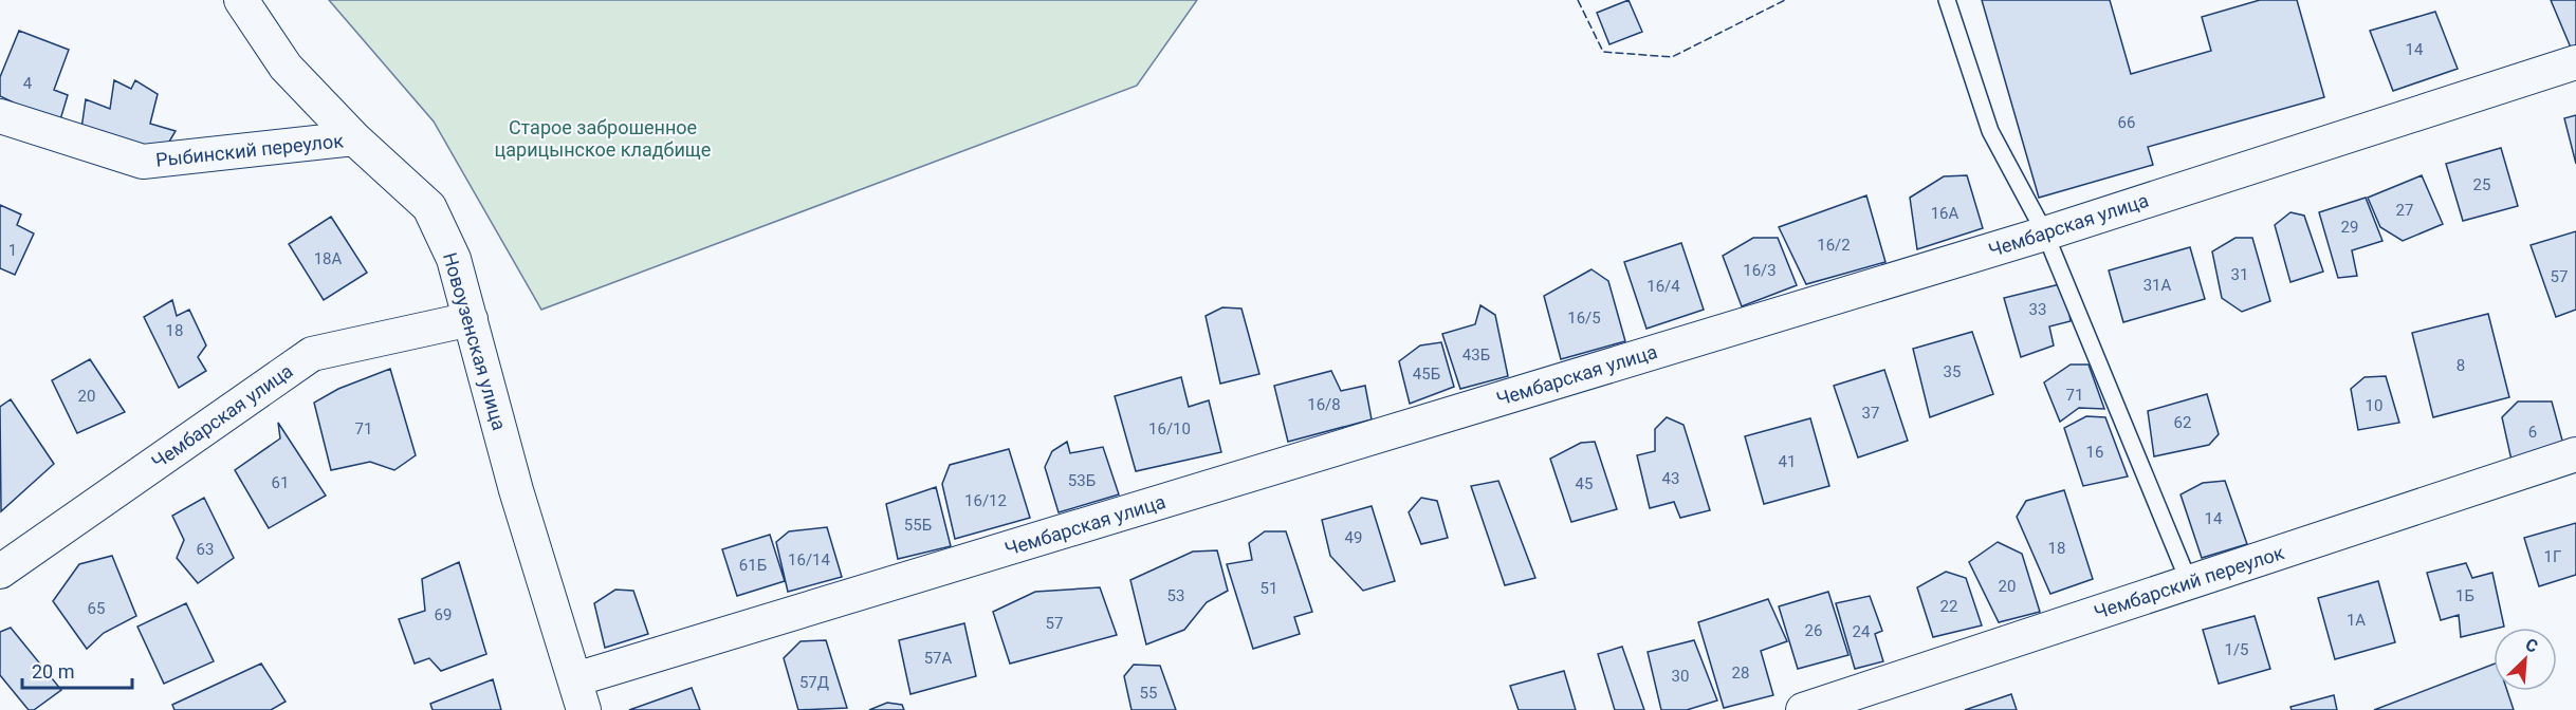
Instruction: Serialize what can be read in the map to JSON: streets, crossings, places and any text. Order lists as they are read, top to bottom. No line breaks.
{"streets":{"street":["Рыбинский переулок","Чембарская улица","Новоузенская улица","Чембарский переулок"]},"crossings":[["Рыбинский переулок","Новоузенская улица"],["Чембарская улица","Новоузенская улица"]],"parks":["Старое заброшенное царицынское кладбище"],"house_numbers":["14","4","66","25","27","16А","29","16/2","1","18А","16/3","31","57","31А","16/4","33","16/5","18","43Б","8","35","45Б","71","20","16/8","10","37","62","71","16/10","6","16","41","43","53Б","61","45","16/12","14","55Б","49","18","63","1Г","16/14","61Б","20","51","53","1Б","22","65","69","1А","57","26","24","1/5","57А","28","30","57Д","55"],"scale_bar":"20 m","north":"top right"}
